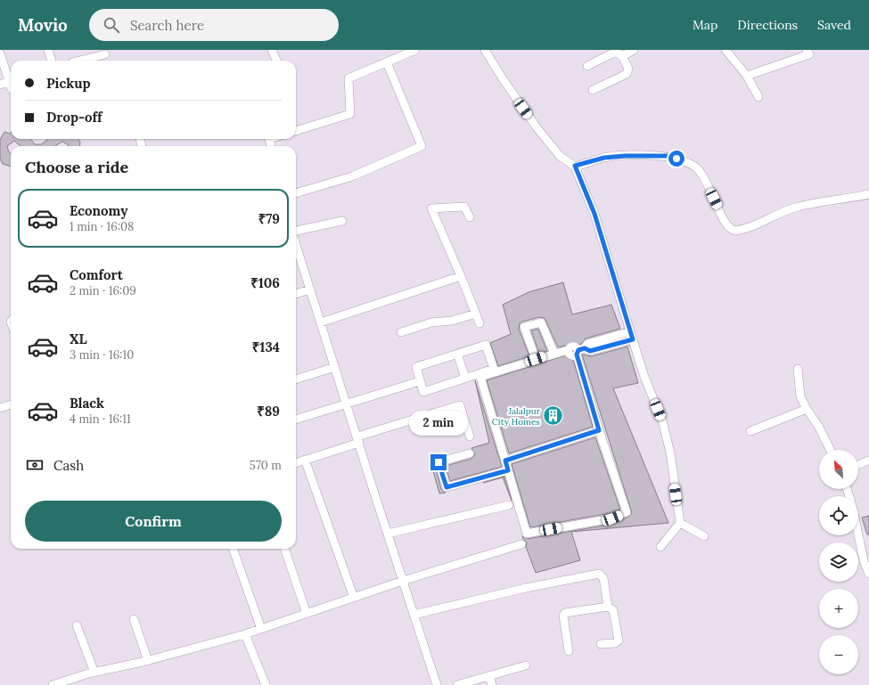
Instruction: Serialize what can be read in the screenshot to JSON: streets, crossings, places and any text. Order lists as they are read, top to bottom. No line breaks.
{"places":{"building":["Jalalpur City Homes"]},"north":"top left","page":{"header":"Movio","search":"Search here","nav":["Map","Directions","Saved"],"banner":["Pickup","Drop-off"],"heading":"Choose a ride","list":[{"name":"Economy","note":"1 min · 16:08","value":"₹79"},{"name":"Comfort","note":"2 min · 16:09","value":"₹106"},{"name":"XL","note":"3 min · 16:10","value":"₹134"},{"name":"Black","note":"4 min · 16:11","value":"₹89"}],"bubble":"2 min","pay":["Cash","570 m"],"map_buttons":["+","−"],"buttons":"Confirm"}}
